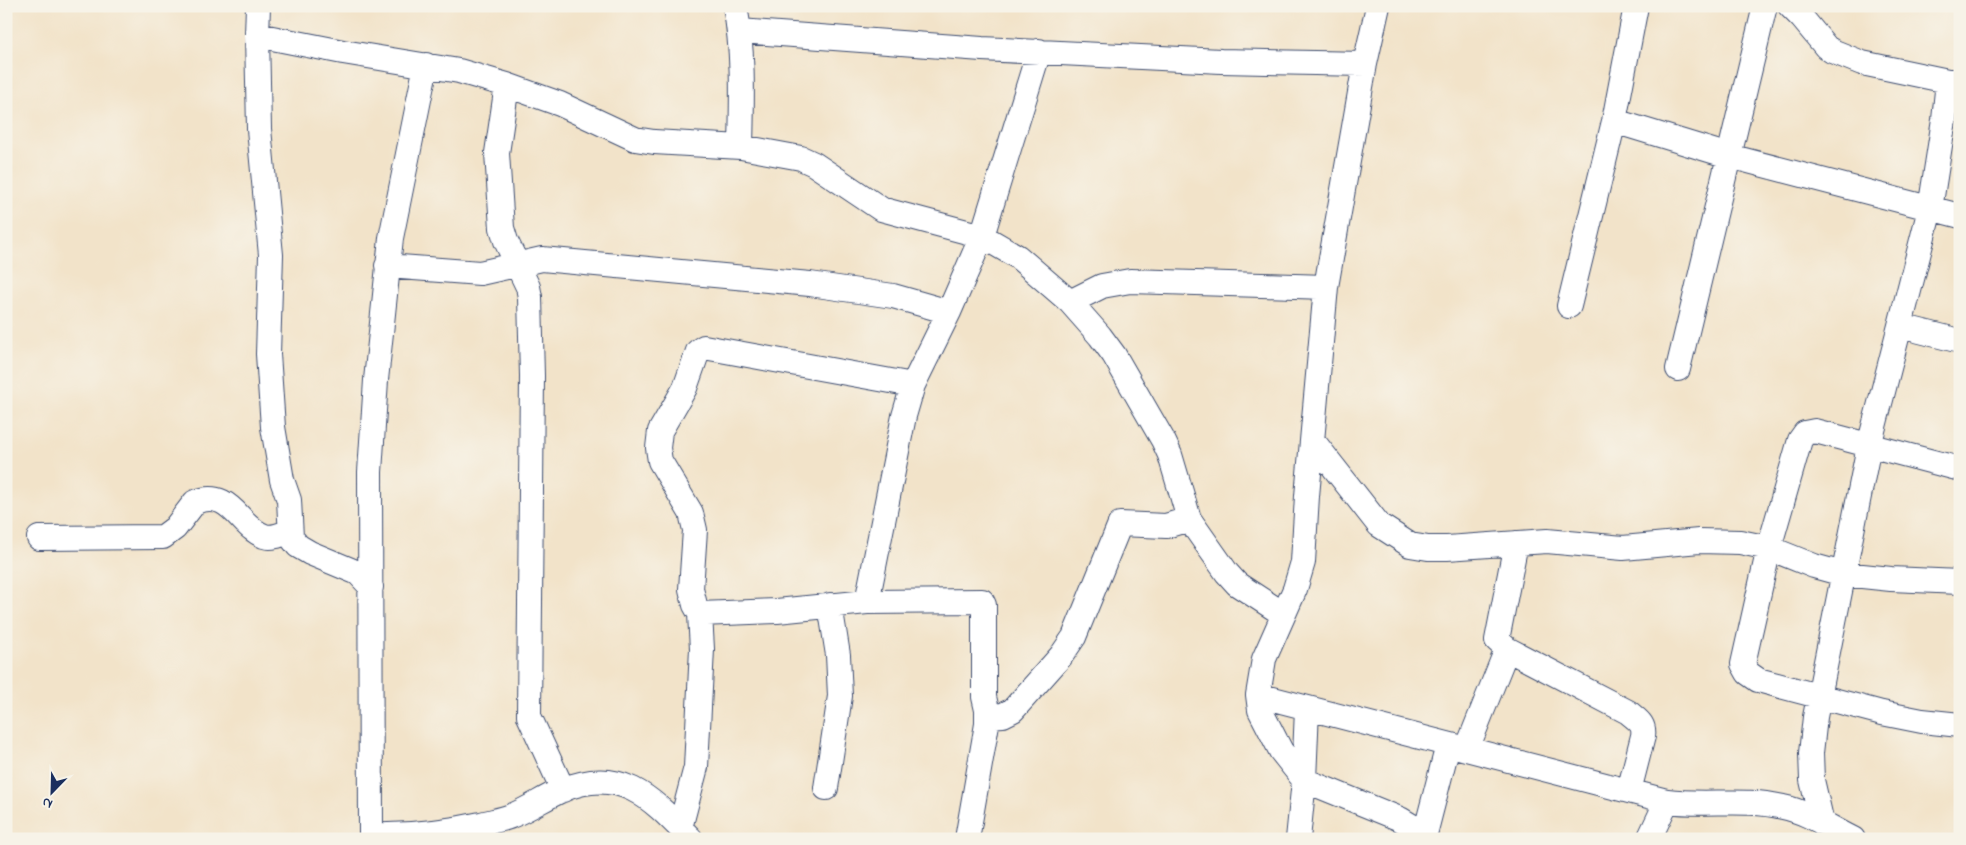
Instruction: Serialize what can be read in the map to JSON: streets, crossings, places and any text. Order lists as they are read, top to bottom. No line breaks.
{"north":"bottom left"}
